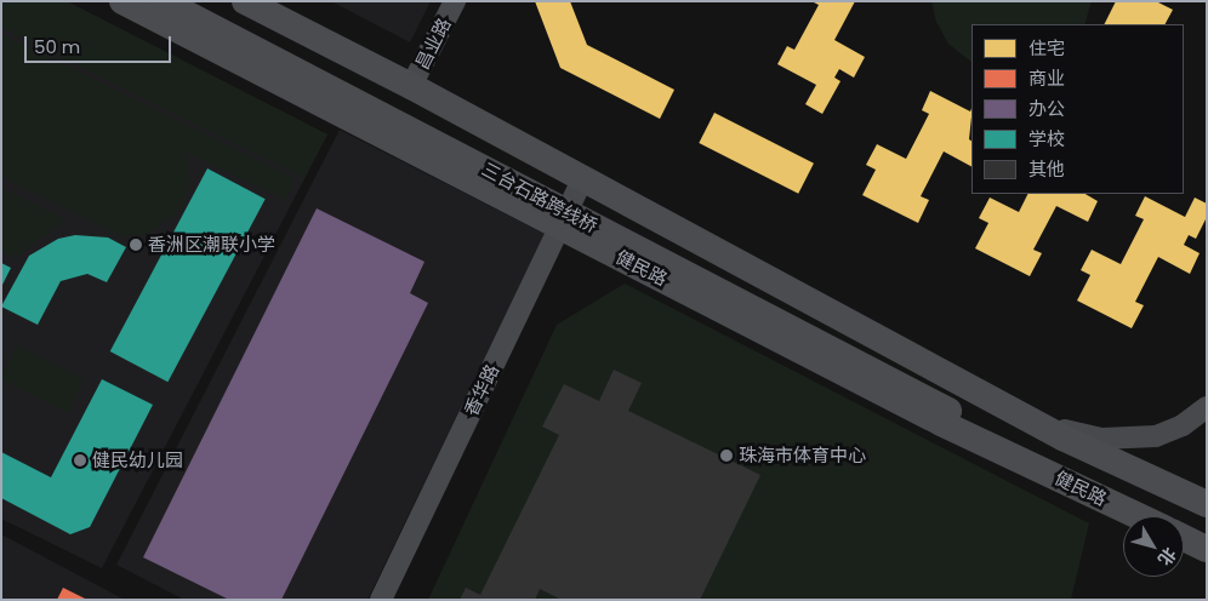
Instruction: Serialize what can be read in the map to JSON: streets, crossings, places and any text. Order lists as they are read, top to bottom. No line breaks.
{"streets":{"main road":["三台石路跨线桥","健民路"],"street":["昌业路","香华路"]},"crossings":[["健民路","香华路"]],"places":["香洲区潮联小学","珠海市体育中心","健民幼儿园"],"legend":["住宅","商业","办公","学校","其他"],"scale_bar":"50 m","north":"bottom right"}
